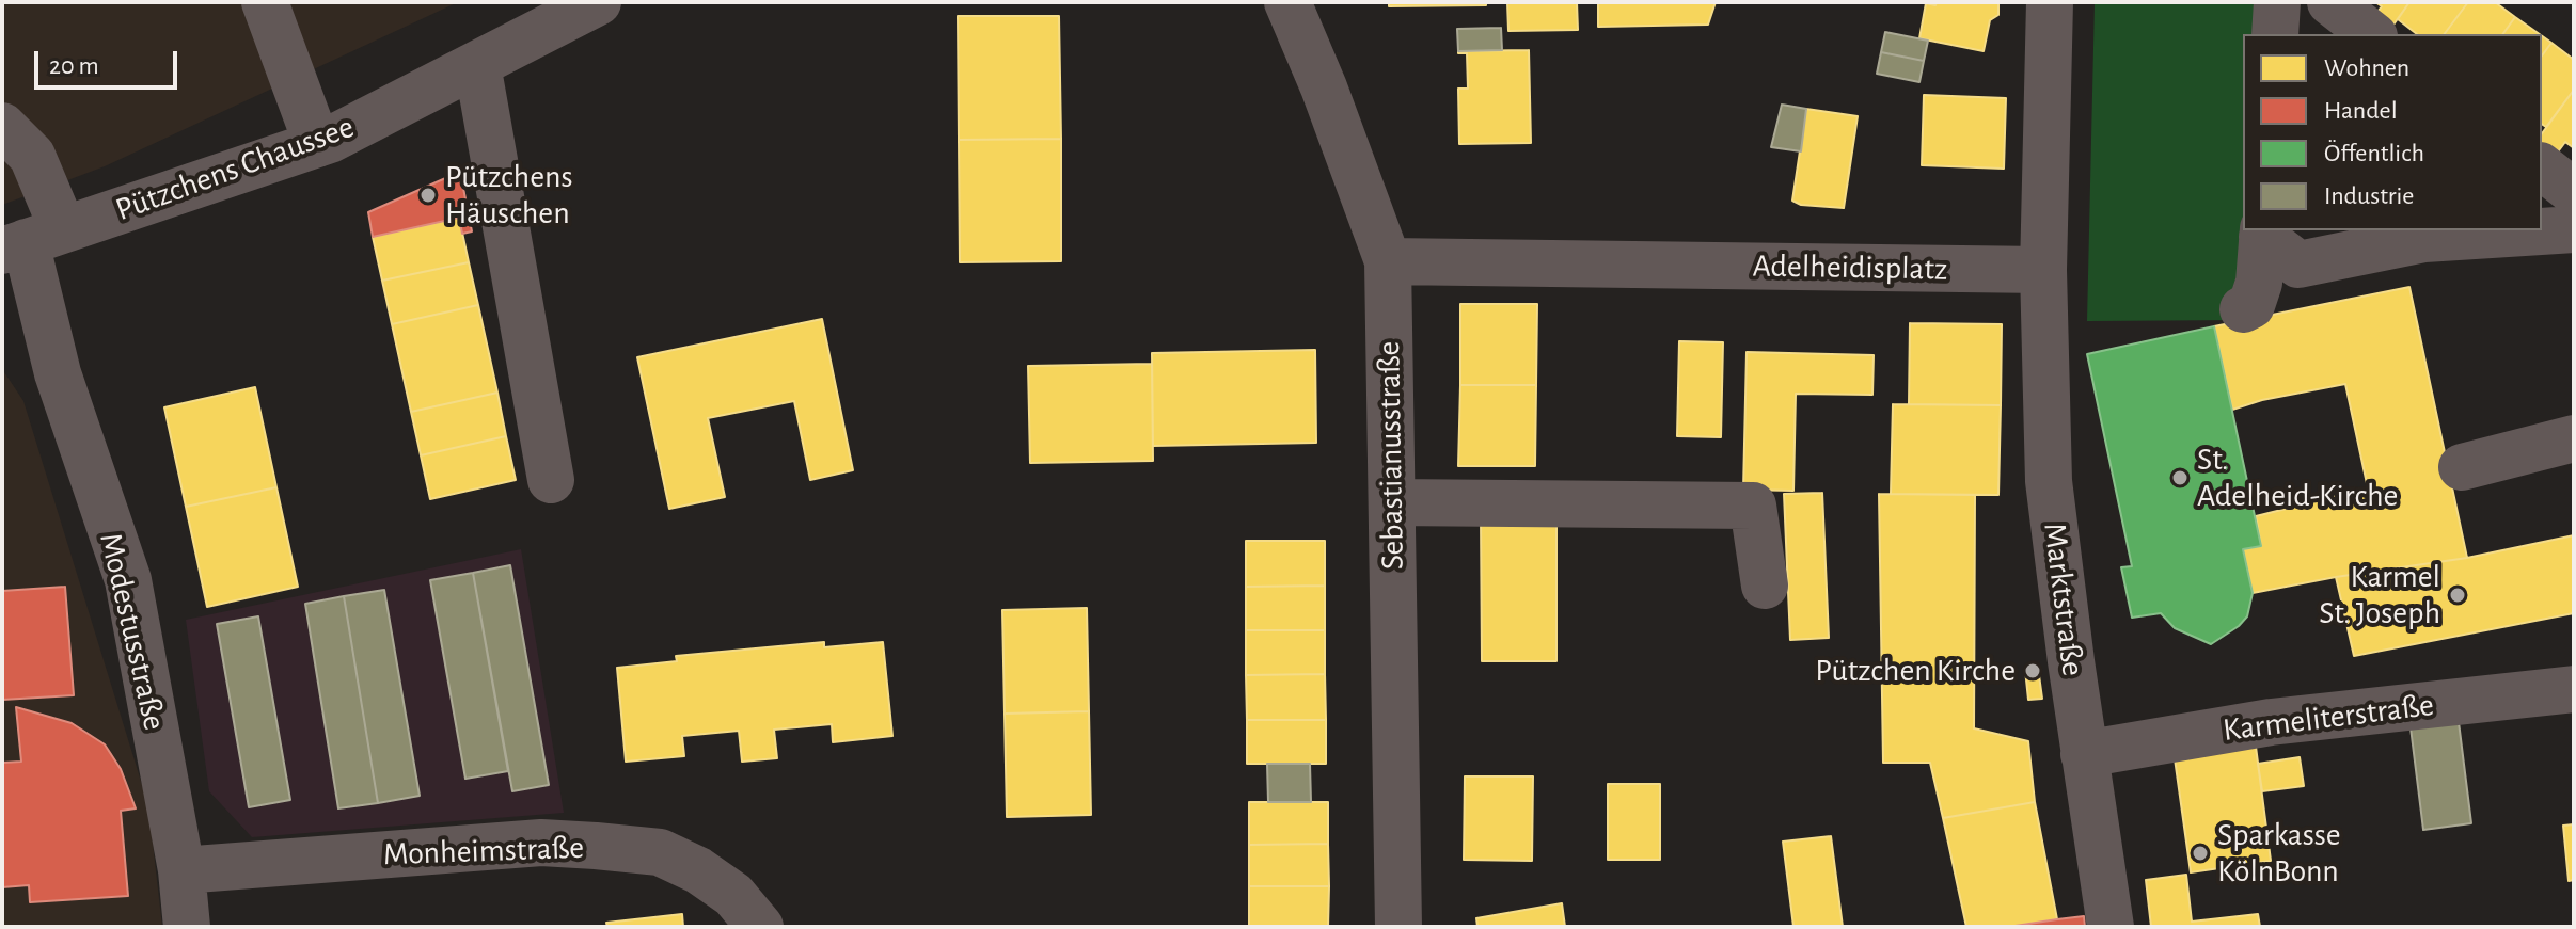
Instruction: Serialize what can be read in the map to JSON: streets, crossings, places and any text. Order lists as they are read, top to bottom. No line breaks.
{"streets":{"street":["Pützchens Chaussee","Adelheidisplatz","Sebastianusstraße","Marktstraße","Modestusstraße","Karmeliterstraße","Monheimstraße"]},"crossings":[["Pützchens Chaussee","Modestusstraße"],["Adelheidisplatz","Sebastianusstraße"],["Adelheidisplatz","Marktstraße"],["Marktstraße","Karmeliterstraße"],["Modestusstraße","Monheimstraße"]],"places":["Pützchens Häuschen","St. Adelheid-Kirche","Karmel St. Joseph","Pützchen Kirche","Sparkasse KölnBonn"],"legend":["Wohnen","Handel","Öffentlich","Industrie"],"scale_bar":"20 m"}
